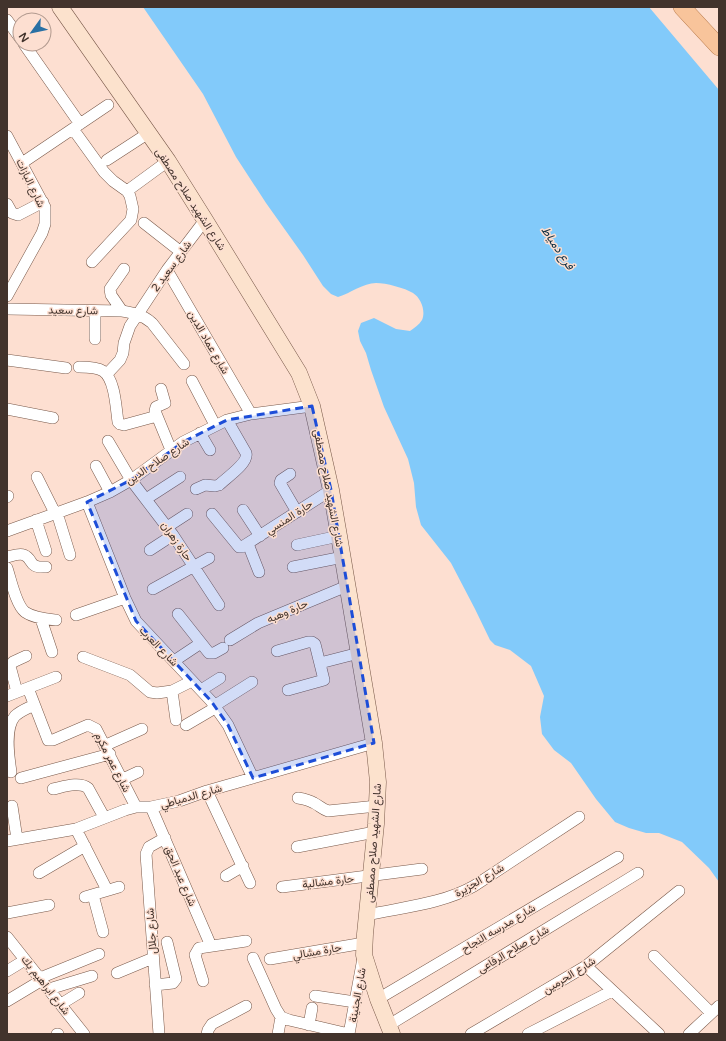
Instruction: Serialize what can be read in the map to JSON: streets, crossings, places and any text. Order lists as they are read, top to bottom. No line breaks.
{"streets":{"main road":["شارع الشهيد صلاح مصطفى"],"street":["شارع البازات","شارع سعيد 2","شارع سعيد","شارع عماد الدين","شارع صلاح الدين","حارة المنسي","حارة زهران","حارة وهبه","شارع العرب","شارع عمر مكرم","شارع الدمياطي","شارع عبد الحق","شارع الجزيرة","حارة مشالية","شارع مدرسه النجاح","شارع جلال","شارع صلاح الرفاعى","حارة مشالي","شارع الحرمين","شارع ابراهيم بك","شارع الجنينة"]},"crossings":[["شارع الشهيد صلاح مصطفى","شارع سعيد 2"],["شارع الشهيد صلاح مصطفى","شارع صلاح الدين"],["شارع الشهيد صلاح مصطفى","حارة المنسي"],["شارع الشهيد صلاح مصطفى","حارة وهبه"],["شارع الشهيد صلاح مصطفى","شارع الدمياطي"],["شارع الشهيد صلاح مصطفى","شارع الجزيرة"],["شارع الشهيد صلاح مصطفى","حارة مشالية"],["شارع الشهيد صلاح مصطفى","شارع مدرسه النجاح"],["شارع الشهيد صلاح مصطفى","شارع صلاح الرفاعى"],["شارع الشهيد صلاح مصطفى","حارة مشالي"],["شارع الشهيد صلاح مصطفى","شارع الجنينة"],["شارع سعيد 2","شارع سعيد"],["شارع سعيد 2","شارع عماد الدين"],["شارع عماد الدين","شارع صلاح الدين"],["شارع صلاح الدين","حارة زهران"],["شارع صلاح الدين","شارع العرب"],["شارع العرب","شارع الدمياطي"],["شارع عمر مكرم","شارع الدمياطي"],["شارع الدمياطي","شارع عبد الحق"],["شارع عبد الحق","شارع جلال"],["حارة مشالي","شارع الجنينة"]],"water":["فرع دمياط"],"north":"bottom left"}
